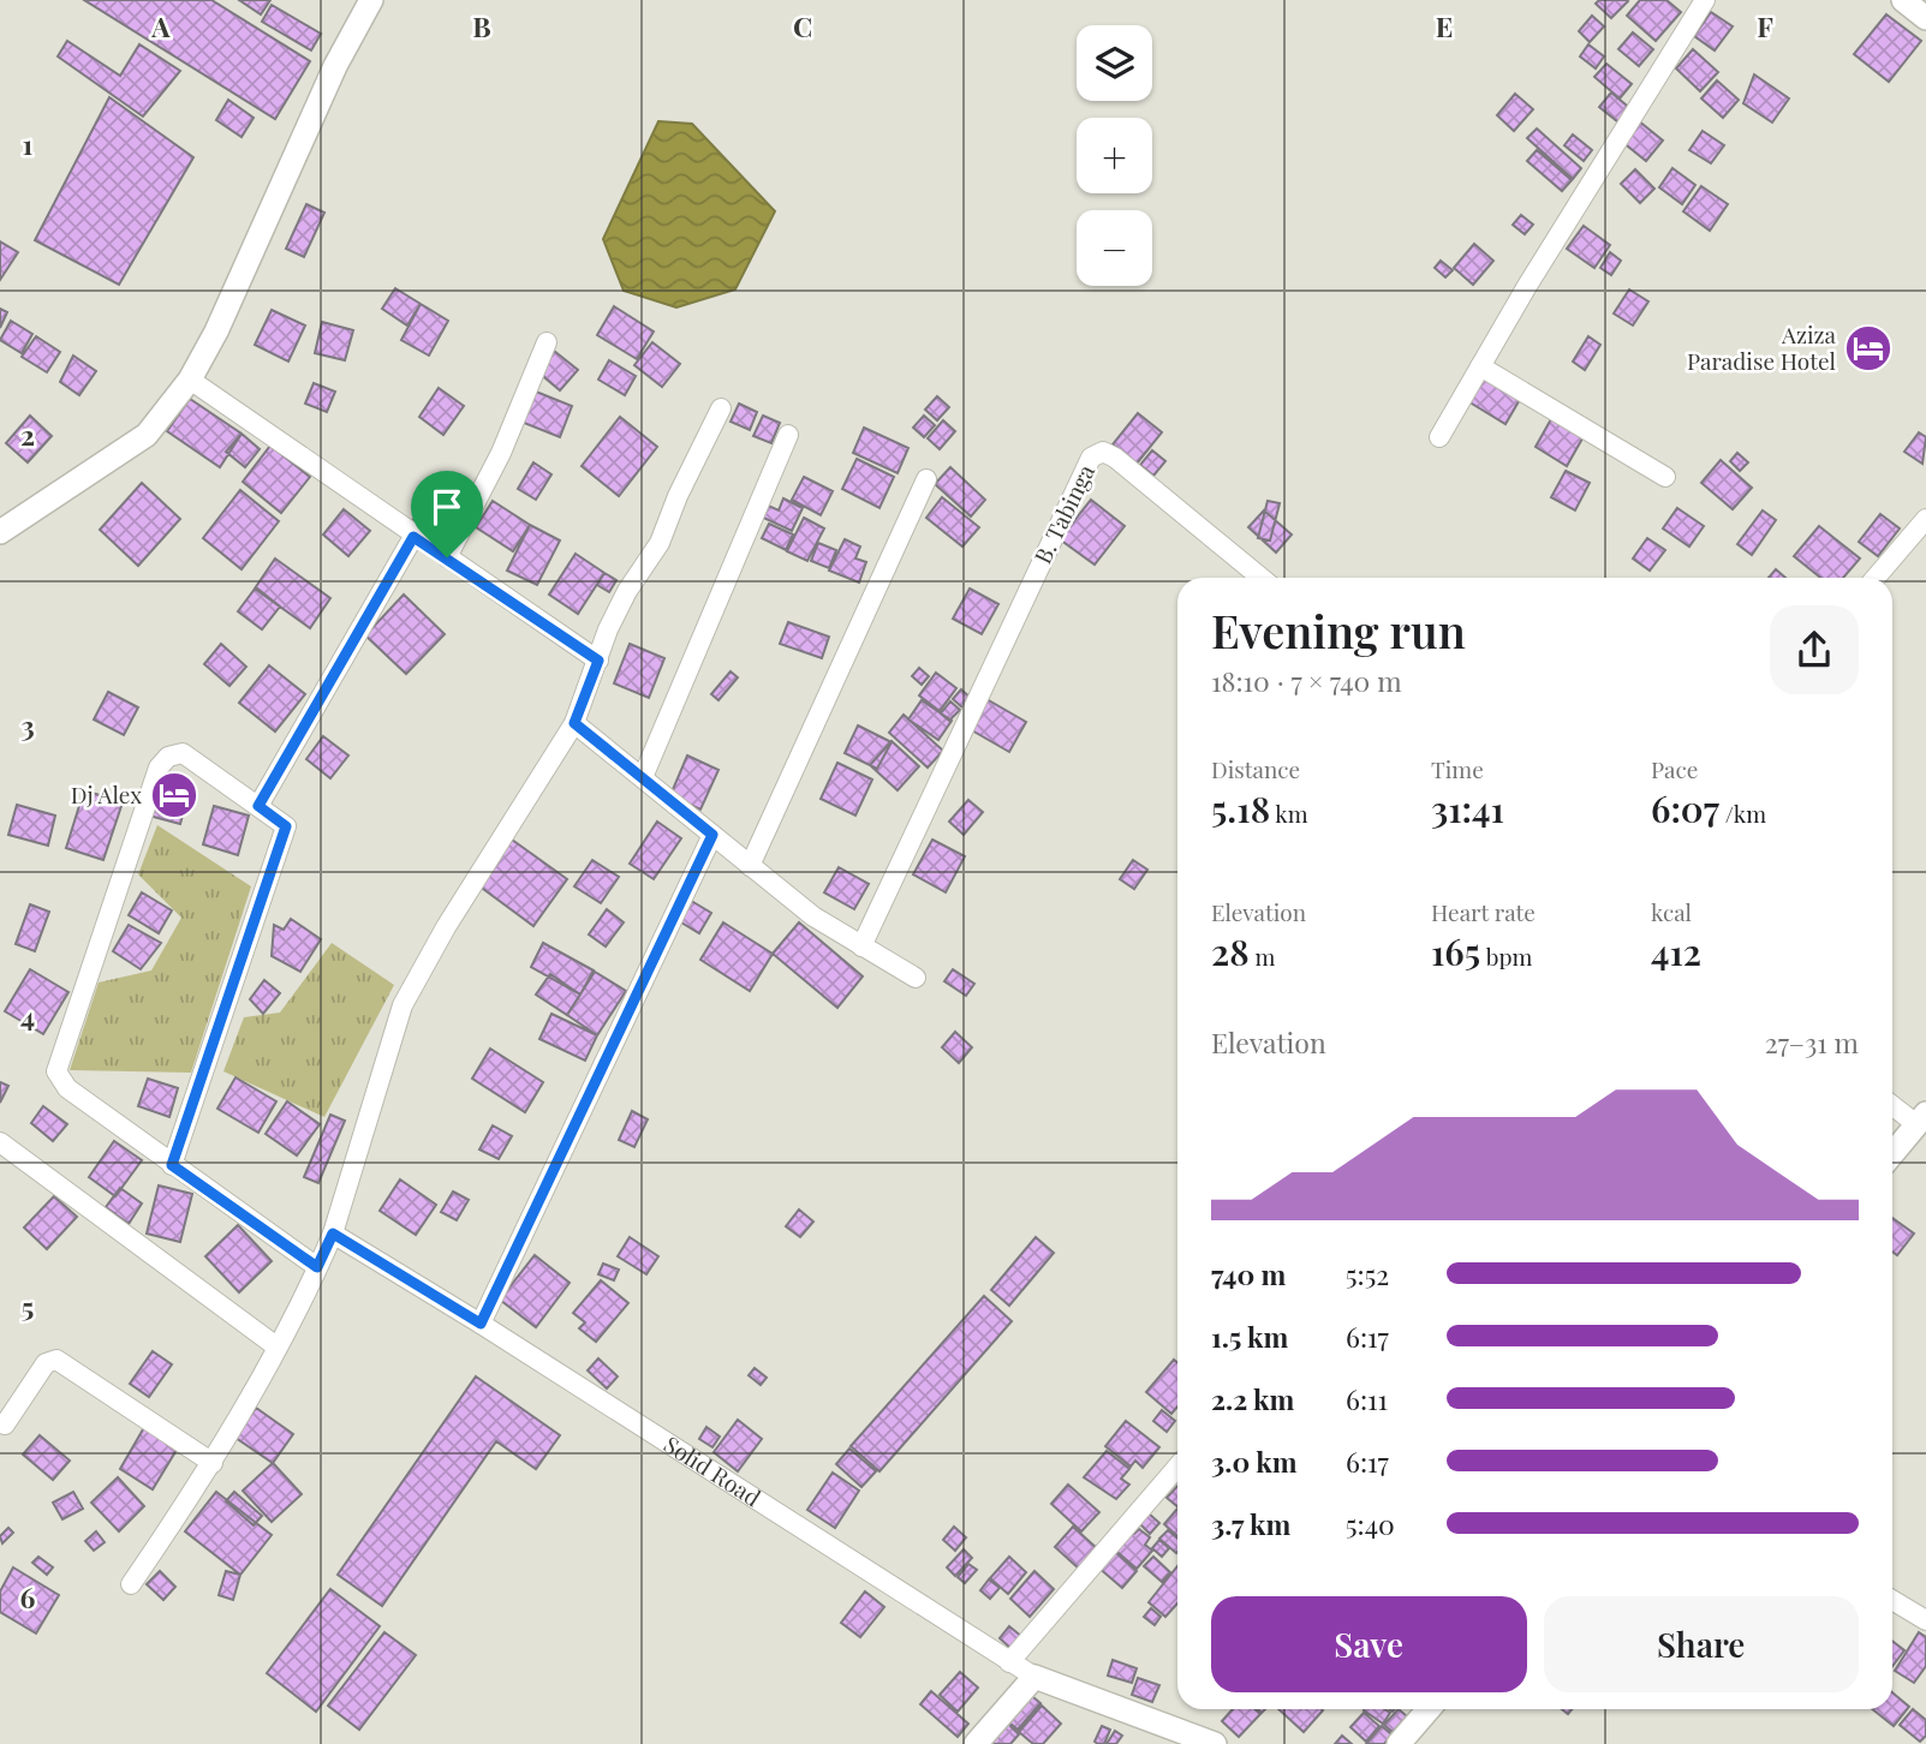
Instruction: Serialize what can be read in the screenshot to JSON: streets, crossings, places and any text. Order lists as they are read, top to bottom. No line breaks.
{"streets":{"street":["B. Tabinga","Solid Road"]},"places":{"hotel":["Aziza Paradise Hotel","Dj Alex"]},"page":{"map_buttons":["+","−"],"heading":["Evening run","18:10 · 7 × 740 m"],"stats":[["Distance","5.18 km"],["Time","31:41"],["Pace","6:07 /km"],["Elevation","28 m"],["Heart rate","165 bpm"],["kcal","412"]],"chart":["Elevation","27–31 m"],"list":[{"name":"740 m","note":"5:52"},{"name":"1.5 km","note":"6:17"},{"name":"2.2 km","note":"6:11"},{"name":"3.0 km","note":"6:17"},{"name":"3.7 km","note":"5:40"}],"buttons":["Save","Share"]},"grid":{"columns":["A","B","C","E","F"],"rows":["1","2","3","4","5","6"]}}
